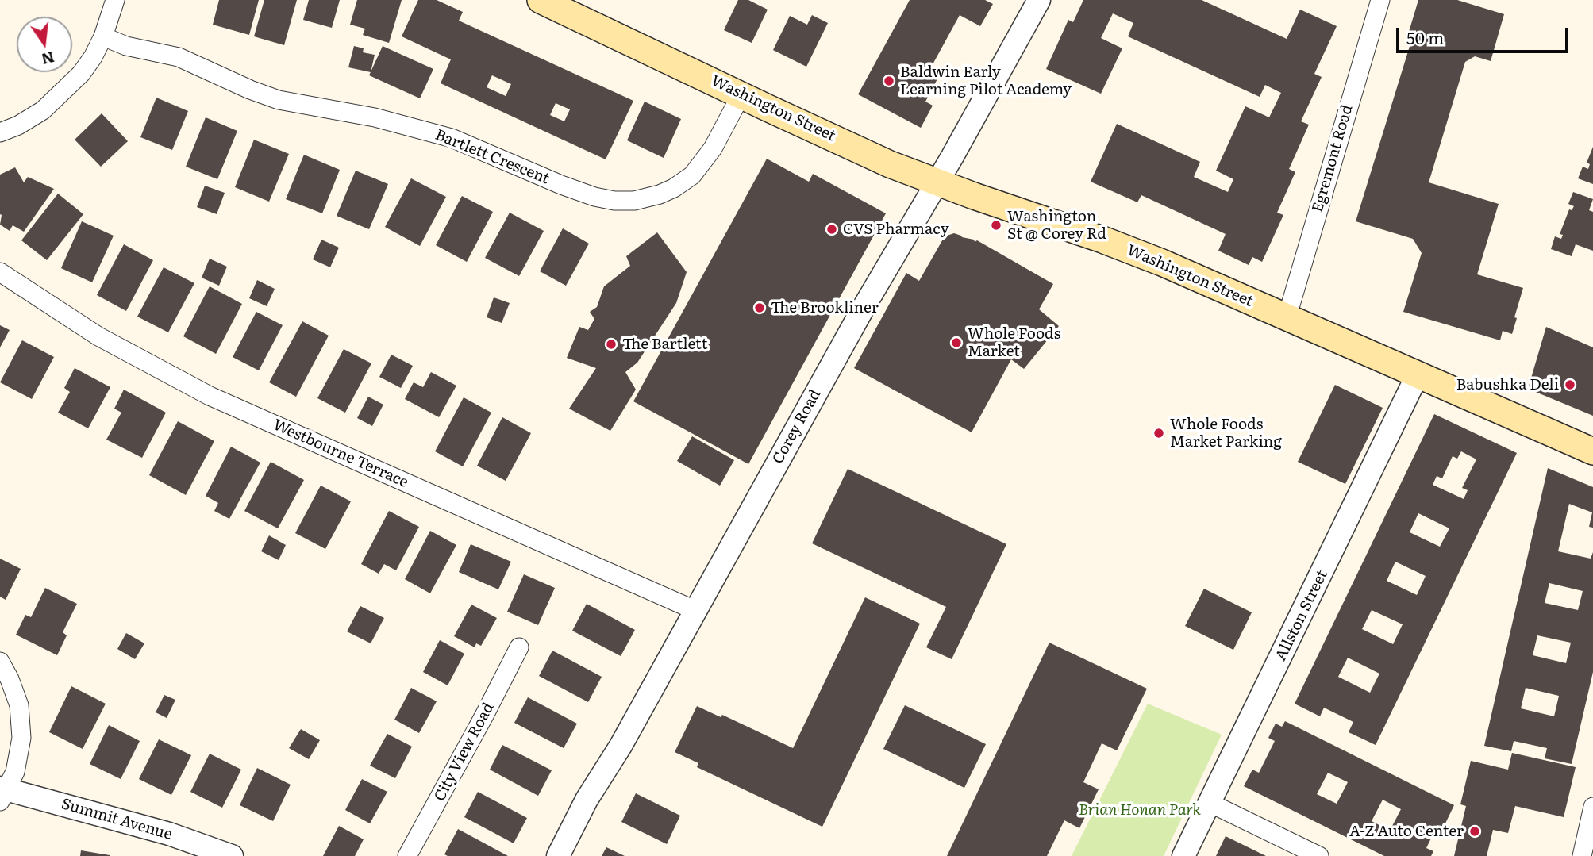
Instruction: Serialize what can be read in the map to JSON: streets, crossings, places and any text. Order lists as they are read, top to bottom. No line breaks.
{"streets":{"main road":["Washington Street"],"street":["Bartlett Crescent","Egremont Road","Corey Road","Westbourne Terrace","Allston Street","City View Road","Summit Avenue"]},"crossings":[["Washington Street","Bartlett Crescent"],["Washington Street","Egremont Road"],["Washington Street","Corey Road"],["Washington Street","Allston Street"],["Corey Road","Westbourne Terrace"]],"parks":["Brian Honan Park"],"places":["Baldwin Early Learning Pilot Academy","Washington St @ Corey Rd","CVS Pharmacy","The Brookliner","Whole Foods Market","The Bartlett","Babushka Deli","Whole Foods Market Parking","A-Z Auto Center"],"scale_bar":"50 m","north":"bottom"}
